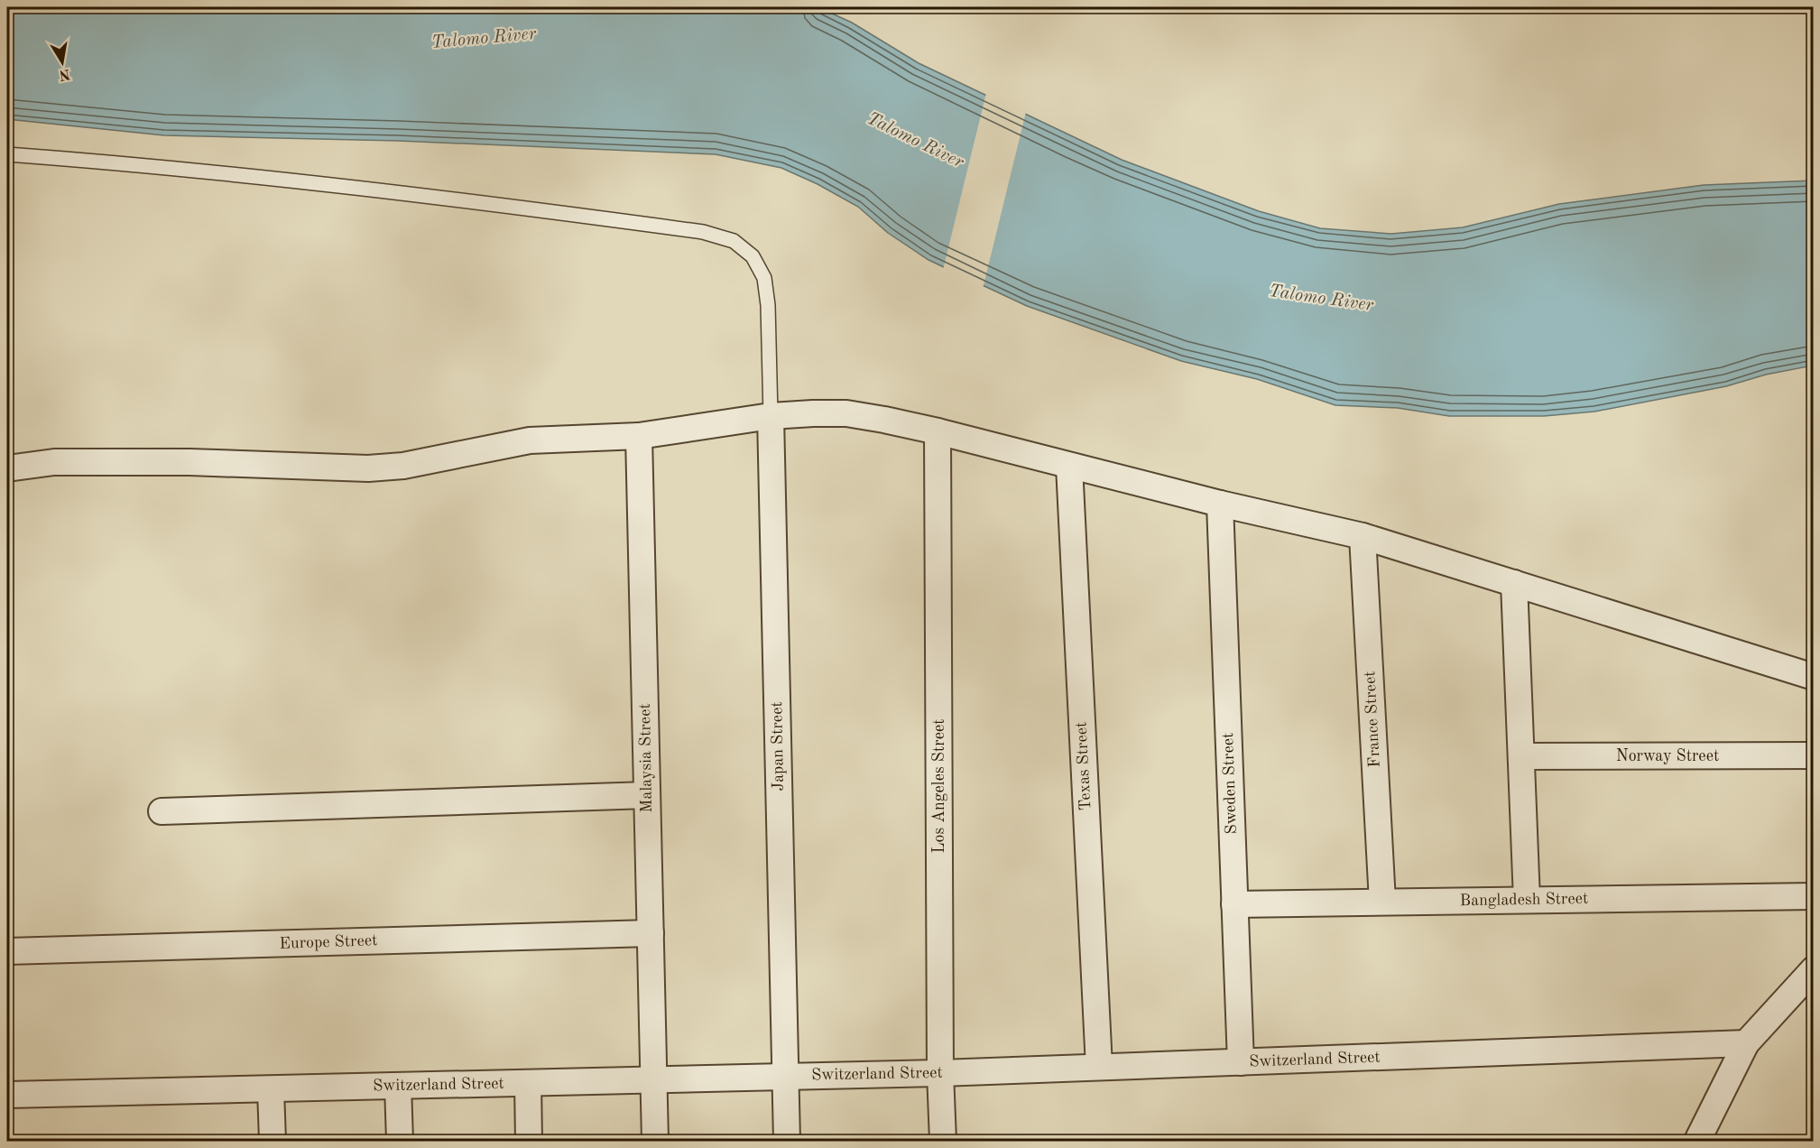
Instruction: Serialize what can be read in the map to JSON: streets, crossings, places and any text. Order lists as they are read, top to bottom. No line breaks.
{"streets":{"street":["France Street","Japan Street","Norway Street","Malaysia Street","Texas Street","Sweden Street","Los Angeles Street","Bangladesh Street","Europe Street","Switzerland Street"]},"crossings":[["France Street","Bangladesh Street"],["Japan Street","Switzerland Street"],["Malaysia Street","Europe Street"],["Malaysia Street","Switzerland Street"],["Texas Street","Switzerland Street"],["Sweden Street","Bangladesh Street"],["Sweden Street","Switzerland Street"],["Los Angeles Street","Switzerland Street"]],"water":["Talomo River"],"north":"bottom"}
